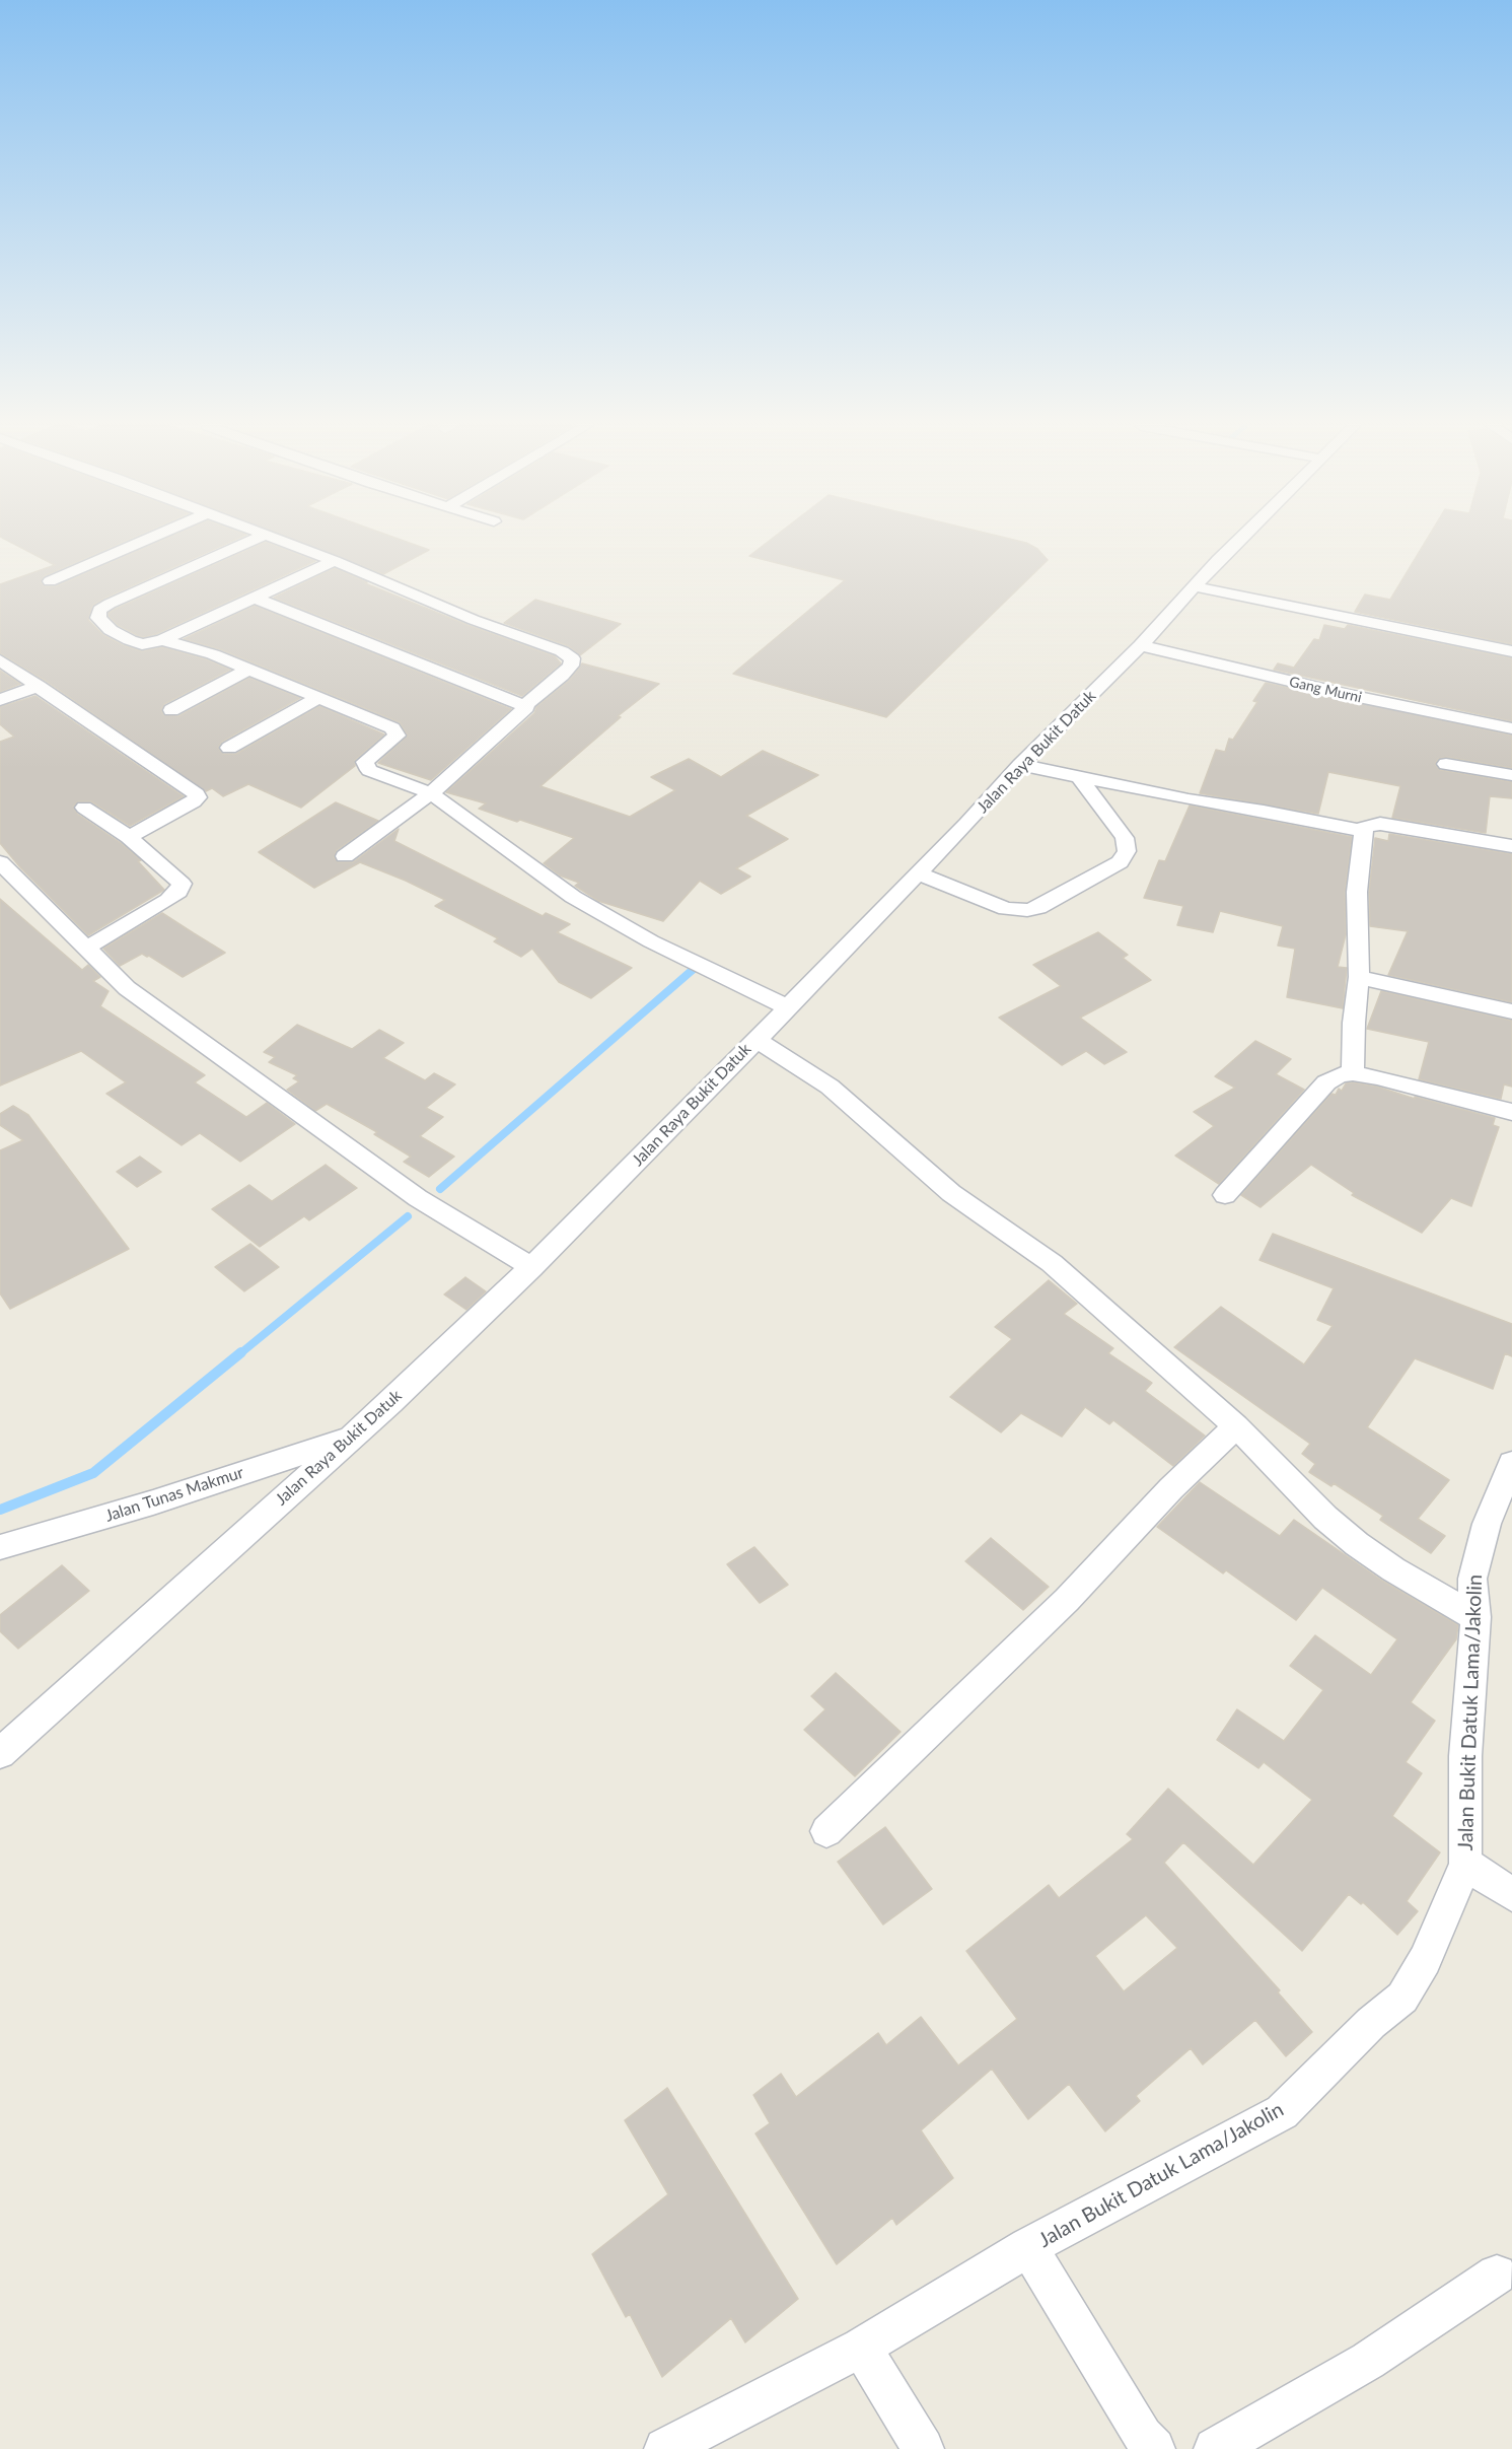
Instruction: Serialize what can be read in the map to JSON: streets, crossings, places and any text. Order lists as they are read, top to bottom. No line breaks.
{"streets":{"street":["Gang Murni","Jalan Raya Bukit Datuk","Jalan Tunas Makmur","Jalan Bukit Datuk Lama/Jakolin"]},"crossings":[["Gang Murni","Jalan Raya Bukit Datuk"],["Jalan Raya Bukit Datuk","Jalan Tunas Makmur"]]}
